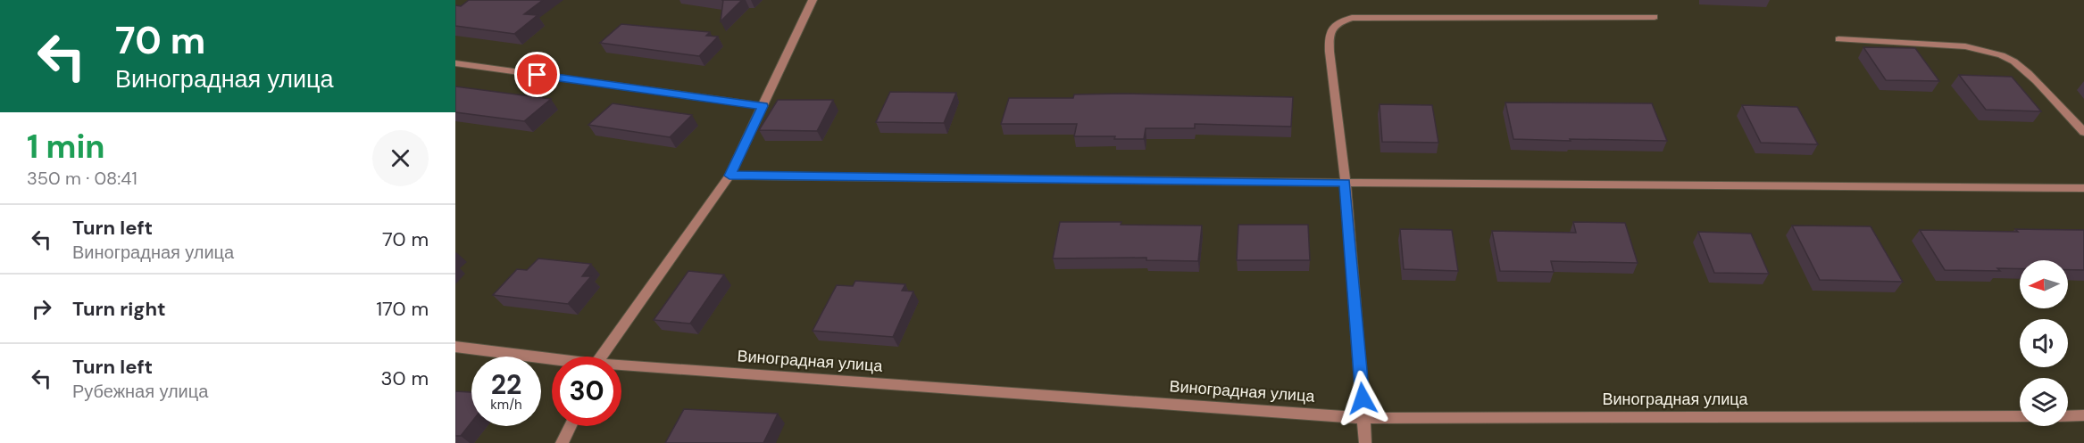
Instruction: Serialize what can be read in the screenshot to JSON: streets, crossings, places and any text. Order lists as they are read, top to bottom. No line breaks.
{"streets":{"street":["Виноградная улица"]},"north":"left","page":{"turn":["70 m","Виноградная улица"],"heading":["1 min","350 m · 08:41"],"list":[{"name":"Turn left","note":"Виноградная улица","value":"70 m"},{"name":"Turn right","value":"170 m"},{"name":"Turn left","note":"Рубежная улица","value":"30 m"}],"speed":"22 km/h","limit":"30"}}
